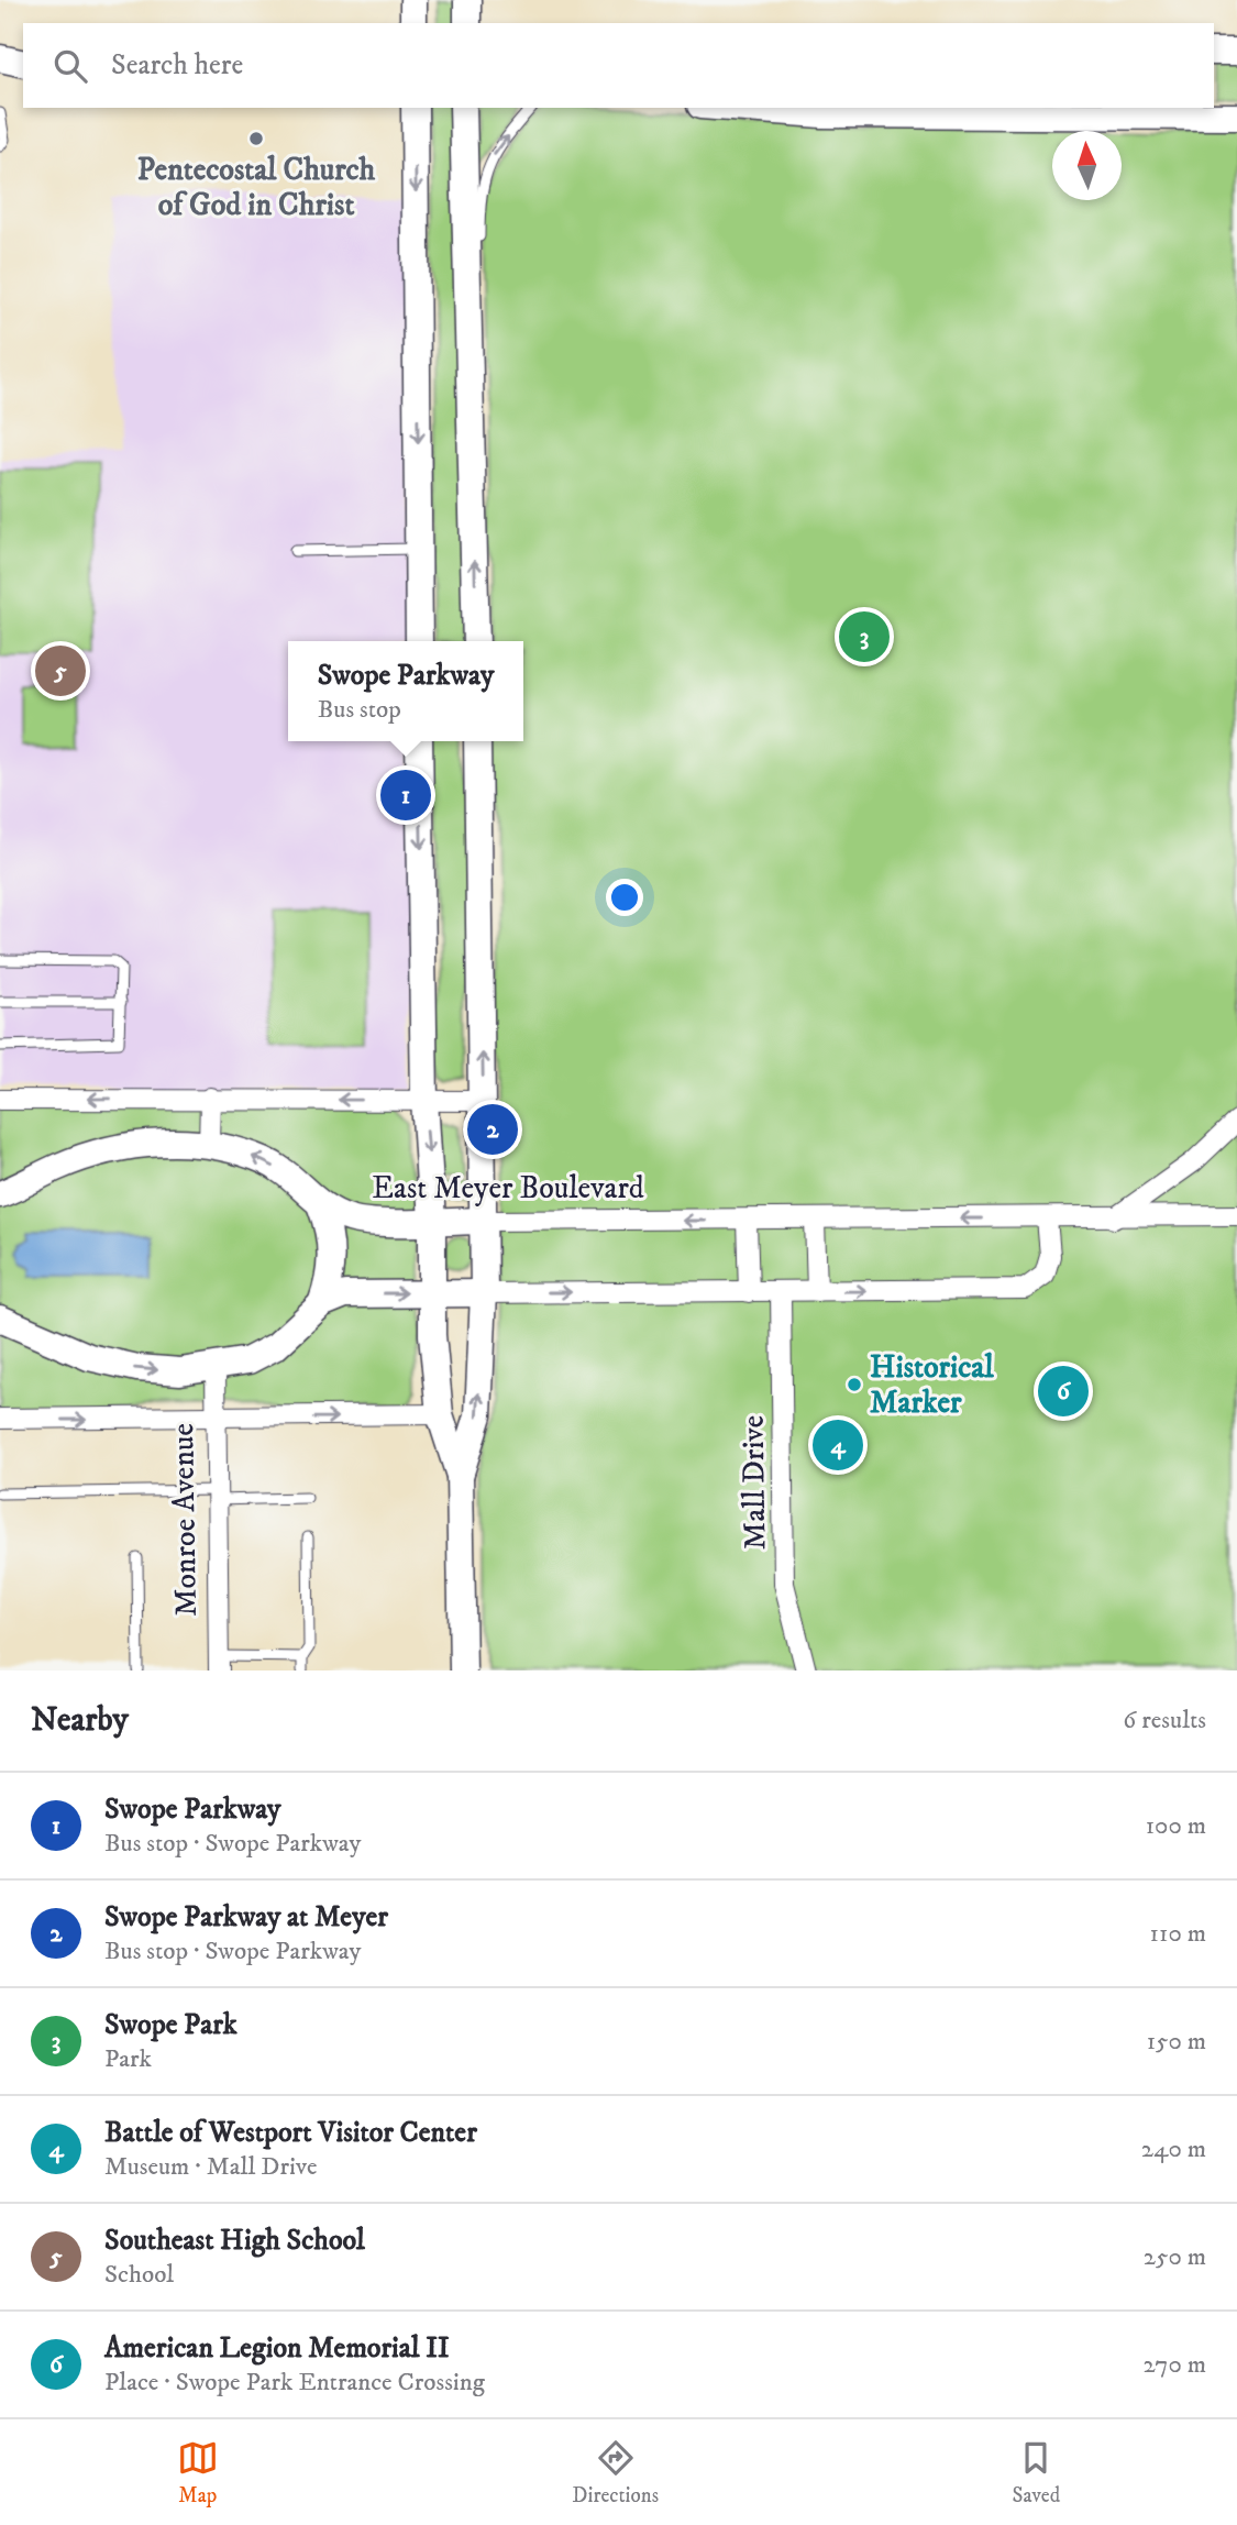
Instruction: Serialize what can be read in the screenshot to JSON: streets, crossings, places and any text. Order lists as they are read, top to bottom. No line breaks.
{"streets":{"main road":["East Meyer Boulevard"],"street":["Mall Drive","Monroe Avenue"]},"one_way":["East Meyer Boulevard"],"places":["Pentecostal Church of God in Christ","Historical Marker"],"north":"top","page":{"search":"Search here","pins":["3","5","1","2","6","4"],"popup":["Swope Parkway","Bus stop"],"heading":["Nearby","6 results"],"list":[{"mark":"1","name":"Swope Parkway","note":"Bus stop · Swope Parkway","value":"100 m"},{"mark":"2","name":"Swope Parkway at Meyer","note":"Bus stop · Swope Parkway","value":"110 m"},{"mark":"3","name":"Swope Park","note":"Park","value":"150 m"},{"mark":"4","name":"Battle of Westport Visitor Center","note":"Museum · Mall Drive","value":"240 m"},{"mark":"5","name":"Southeast High School","note":"School","value":"250 m"},{"mark":"6","name":"American Legion Memorial II","note":"Place · Swope Park Entrance Crossing","value":"270 m"}],"nav":["Map","Directions","Saved"]}}
